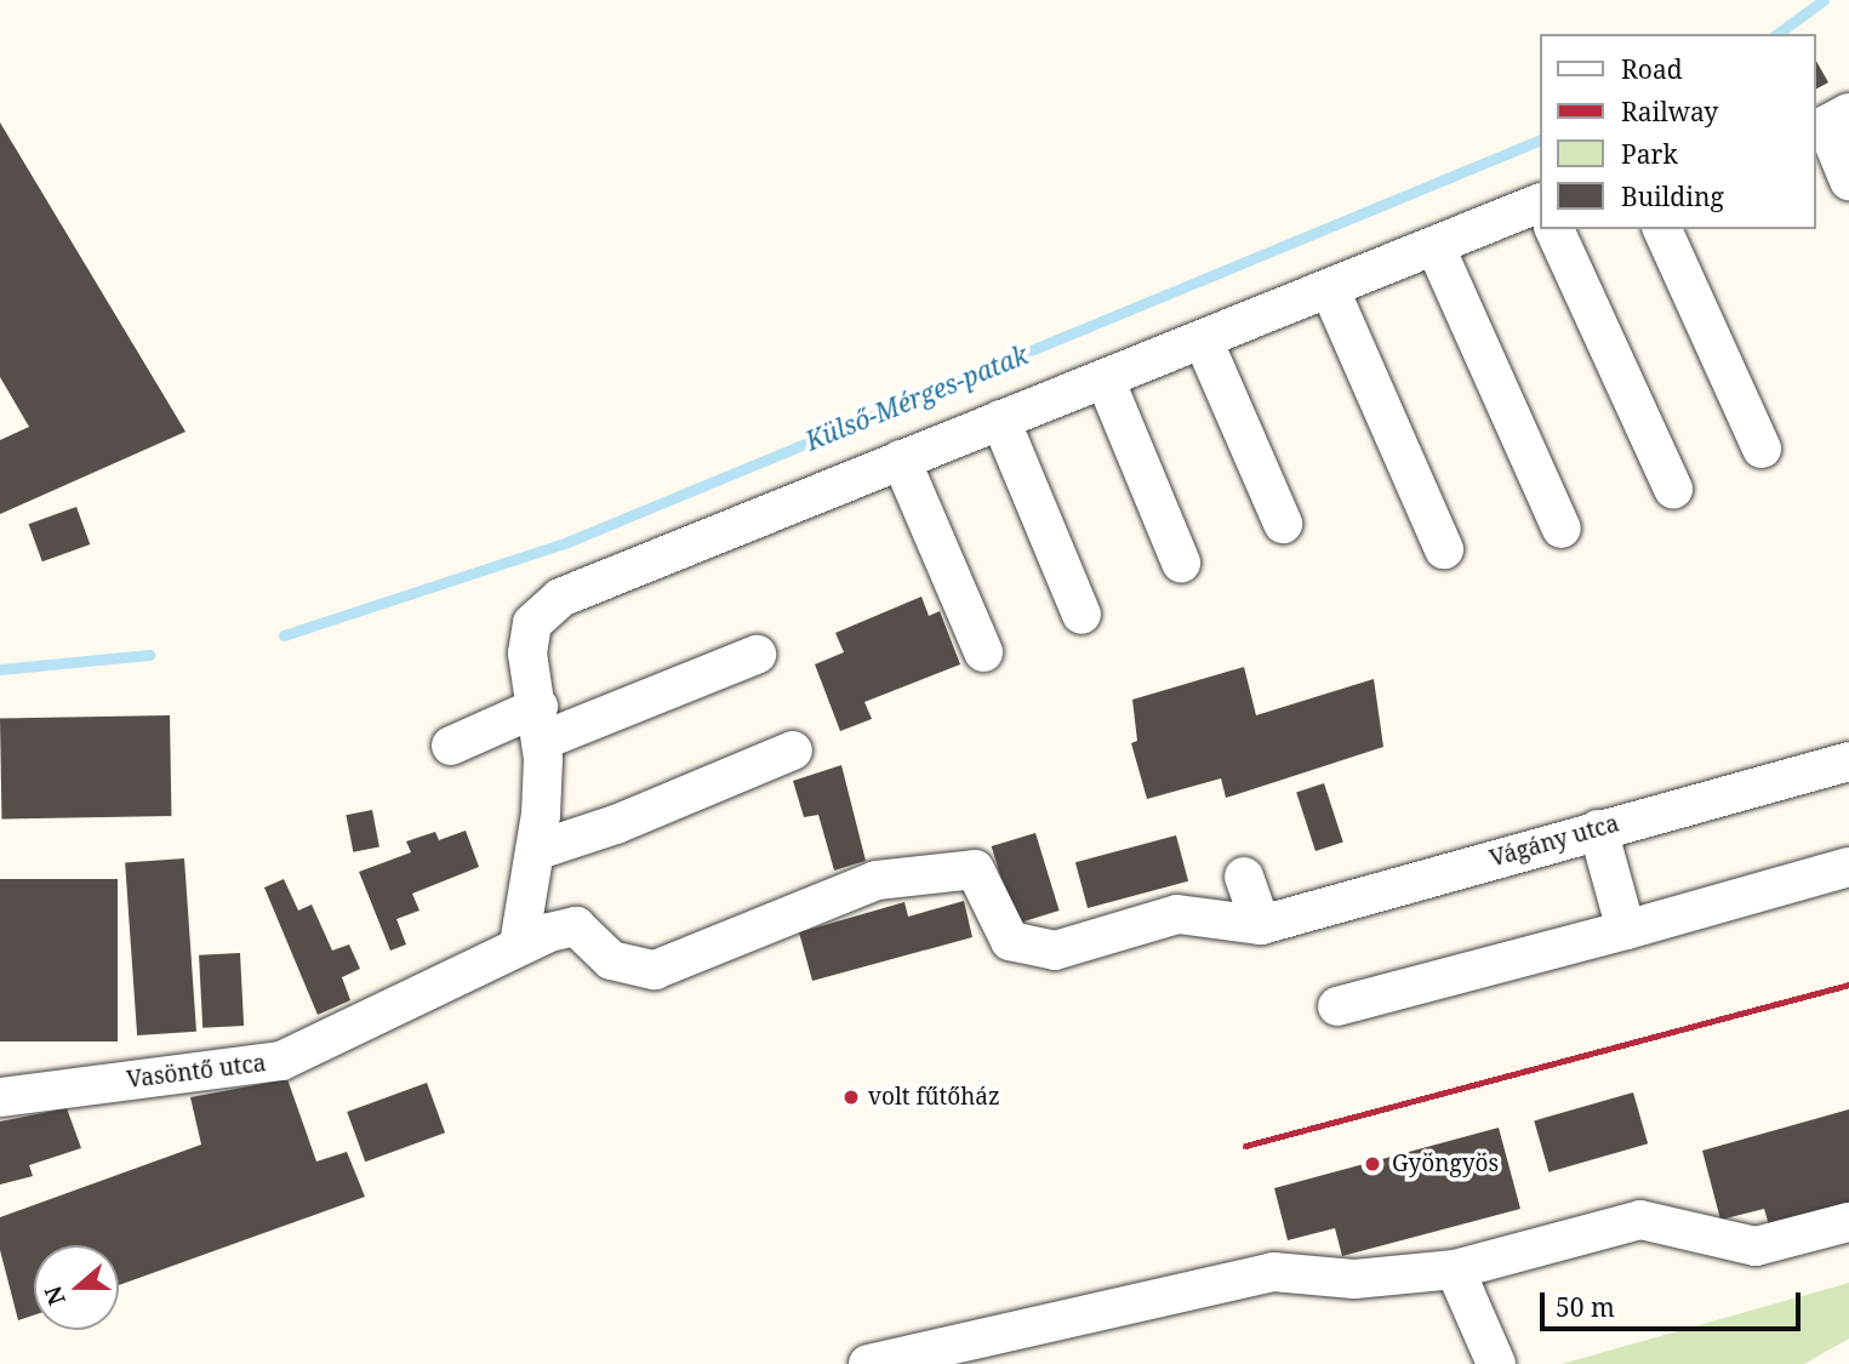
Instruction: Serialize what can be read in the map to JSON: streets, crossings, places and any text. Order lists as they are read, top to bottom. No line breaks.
{"streets":{"street":["Vágány utca","Vasöntő utca"]},"crossings":[["Vágány utca","Vasöntő utca"]],"water":["Külső-Mérges-patak"],"places":["volt fűtőház","Gyöngyös"],"legend":["Road","Railway","Park","Building"],"scale_bar":"50 m","north":"left"}
